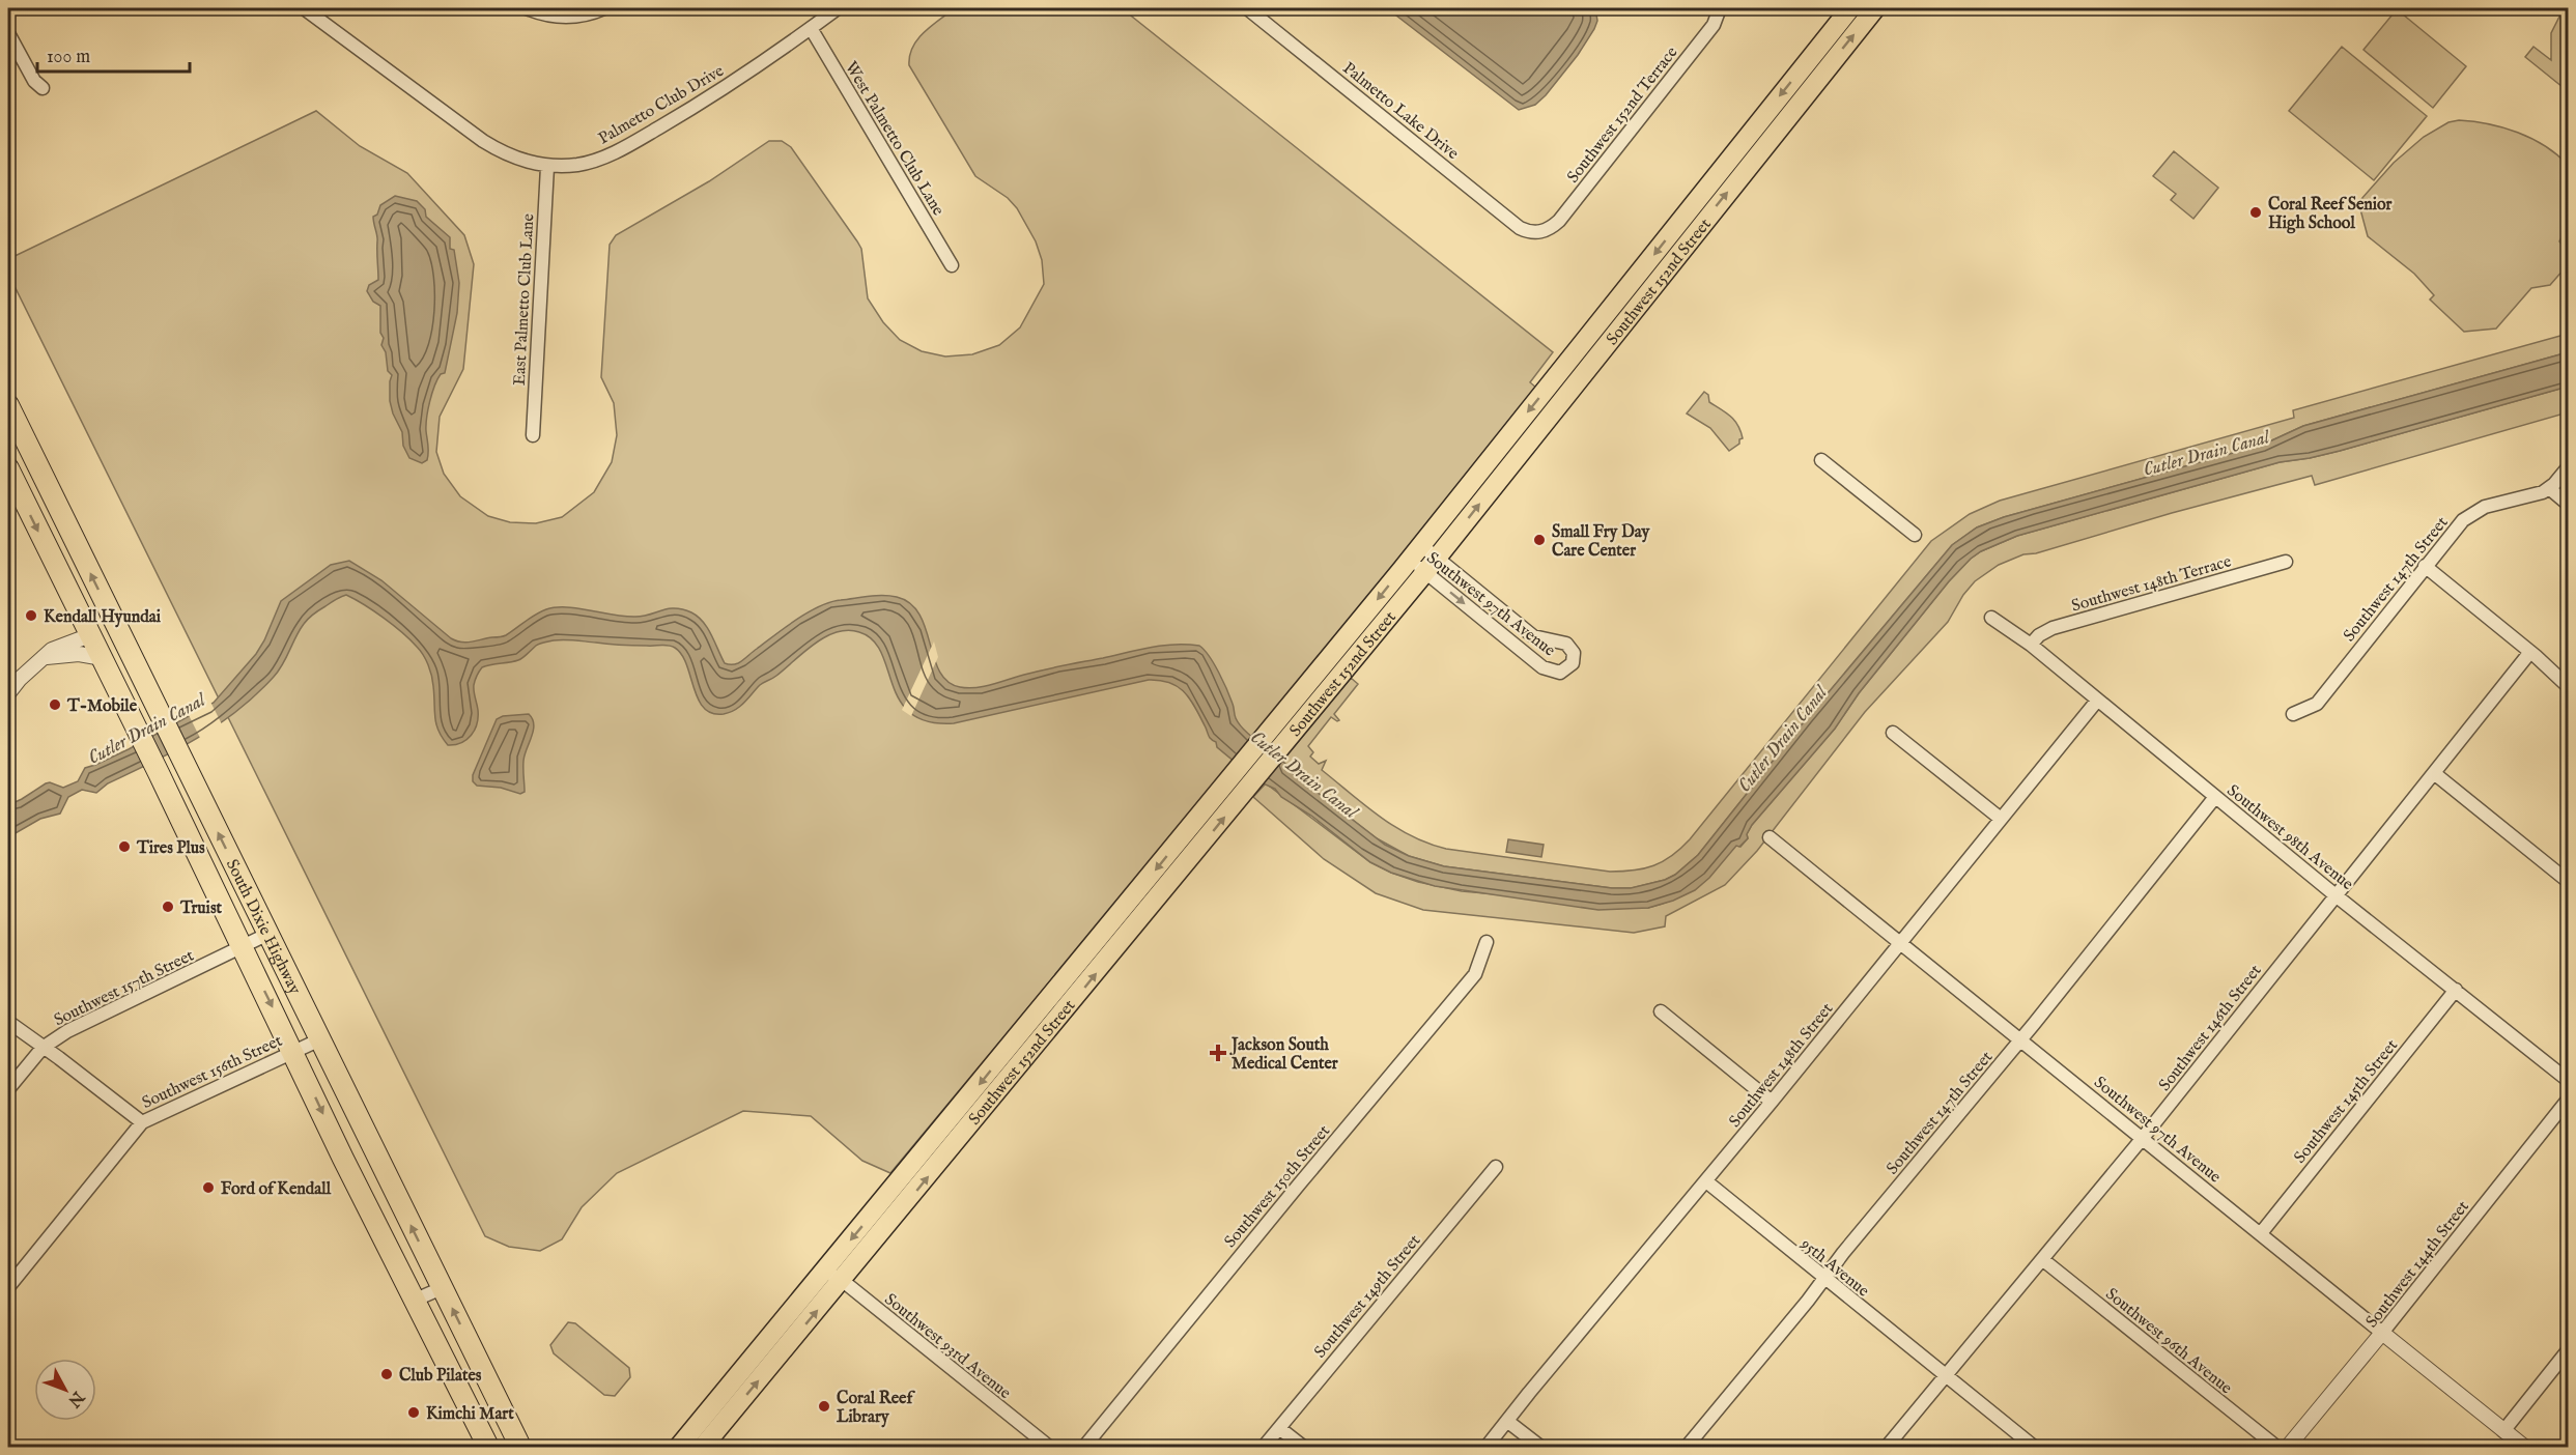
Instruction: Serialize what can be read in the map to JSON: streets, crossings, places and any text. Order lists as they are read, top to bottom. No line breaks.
{"streets":{"highway":["South Dixie Highway"],"main road":["Southwest 152nd Street"],"street":["Palmetto Club Drive","Palmetto Lake Drive","Southwest 152nd Terrace","West Palmetto Club Lane","East Palmetto Club Lane","Southwest 147th Street","Southwest 148th Terrace","Southwest 97th Avenue","Southwest 98th Avenue","Southwest 157th Street","Southwest 146th Street","Southwest 148th Street","Southwest 156th Street","Southwest 145th Street","Southwest 150th Street","Southwest 144th Street","95th Avenue","Southwest 149th Street","Southwest 96th Avenue","Southwest 93rd Avenue"]},"crossings":[["Palmetto Club Drive","West Palmetto Club Lane"],["Palmetto Club Drive","East Palmetto Club Lane"],["Palmetto Lake Drive","Southwest 152nd Terrace"],["Southwest 152nd Street","Southwest 97th Avenue"],["Southwest 152nd Street","Southwest 93rd Avenue"],["Southwest 147th Street","Southwest 97th Avenue"],["Southwest 147th Street","Southwest 98th Avenue"],["Southwest 147th Street","95th Avenue"],["Southwest 148th Terrace","Southwest 98th Avenue"],["Southwest 97th Avenue","Southwest 146th Street"],["Southwest 97th Avenue","Southwest 148th Street"],["Southwest 97th Avenue","Southwest 145th Street"],["Southwest 97th Avenue","Southwest 144th Street"],["Southwest 98th Avenue","Southwest 146th Street"],["Southwest 98th Avenue","Southwest 148th Street"],["Southwest 98th Avenue","Southwest 145th Street"],["South Dixie Highway","Southwest 157th Street"],["South Dixie Highway","Southwest 156th Street"],["Southwest 146th Street","95th Avenue"],["Southwest 146th Street","Southwest 96th Avenue"],["Southwest 148th Street","95th Avenue"]],"water":["Cutler Drain Canal"],"places":{"other":["Coral Reef Senior High School","Small Fry Day Care Center","Kendall Hyundai","T-Mobile","Tires Plus","Truist","Ford of Kendall","Club Pilates","Coral Reef Library","Kimchi Mart"],"health":["Jackson South Medical Center"]},"scale_bar":"100 m","north":"bottom right"}
